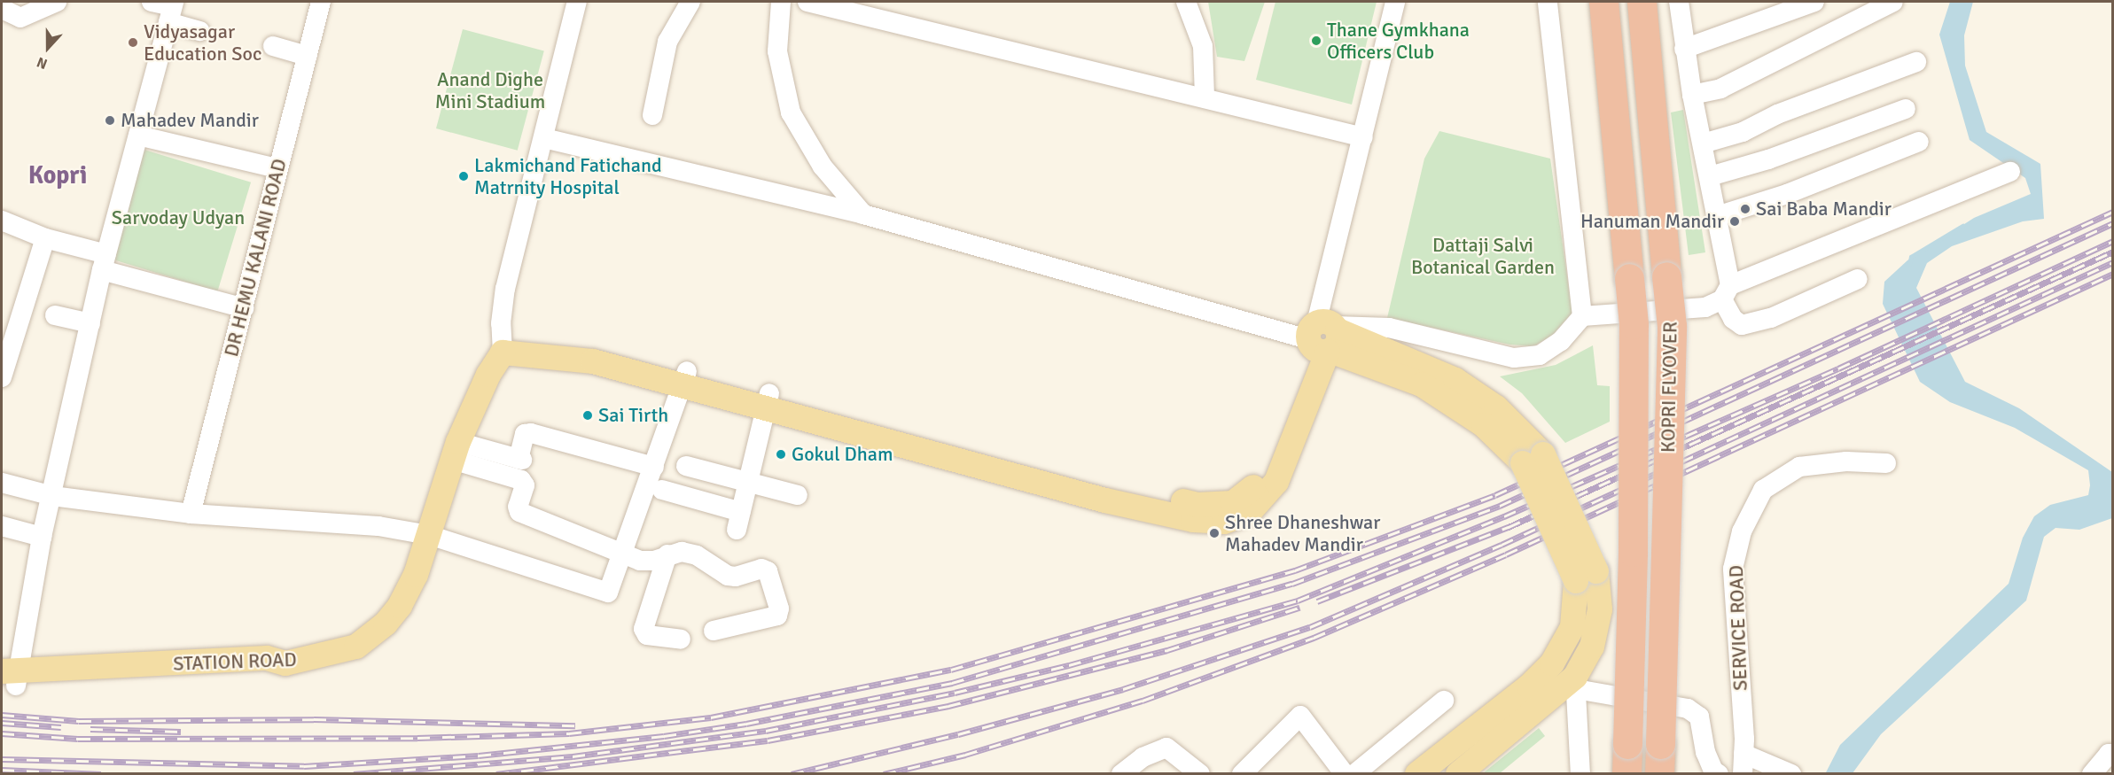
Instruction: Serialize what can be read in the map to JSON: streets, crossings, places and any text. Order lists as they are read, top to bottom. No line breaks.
{"streets":{"highway":["KOPRI FLYOVER"],"main road":["STATION ROAD"],"street":["DR HEMU KALANI ROAD","SERVICE ROAD"]},"districts":["Kopri"],"parks":["Anand Dighe Mini Stadium","Sarvoday Udyan","Dattaji Salvi Botanical Garden"],"places":["Thane Gymkhana Officers Club","Vidyasagar Education Soc","Mahadev Mandir","Lakmichand Fatichand Matrnity Hospital","Sai Baba Mandir","Hanuman Mandir","Sai Tirth","Gokul Dham","Shree Dhaneshwar Mahadev Mandir"],"north":"bottom"}
